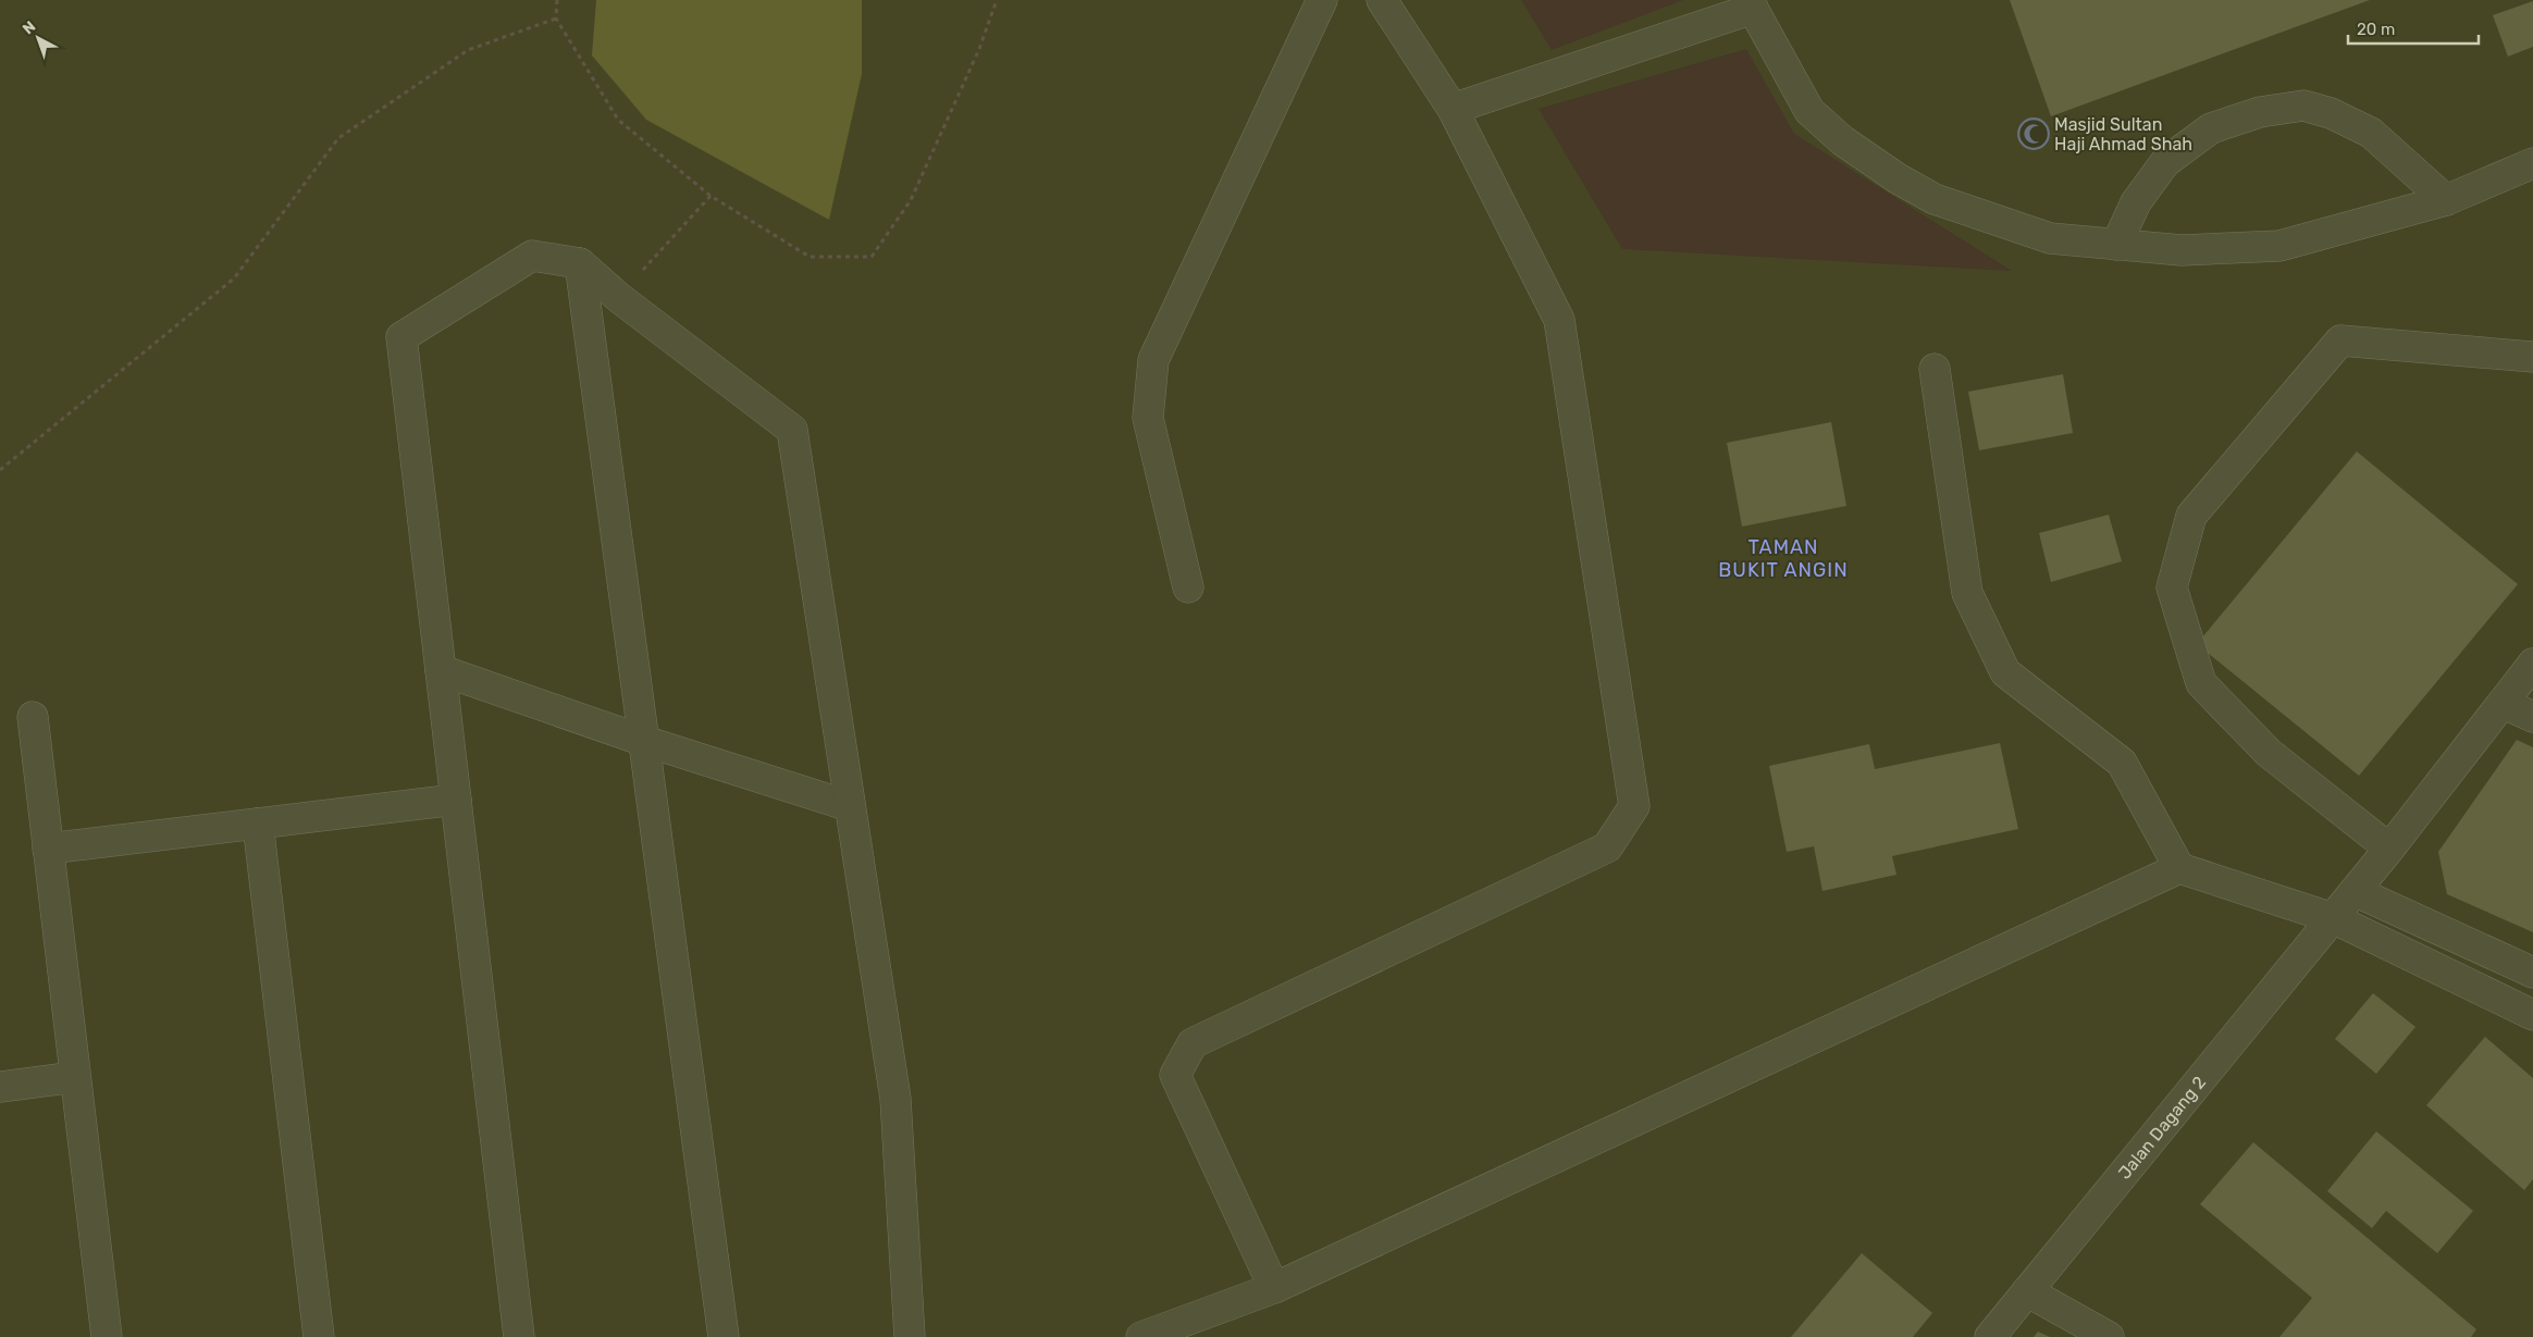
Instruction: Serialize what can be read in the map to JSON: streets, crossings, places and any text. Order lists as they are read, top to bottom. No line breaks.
{"streets":{"street":["Jalan Dagang 2"]},"districts":["TAMAN BUKIT ANGIN"],"places":{"mosque":["Masjid Sultan Haji Ahmad Shah"]},"scale_bar":"20 m","north":"top left"}
